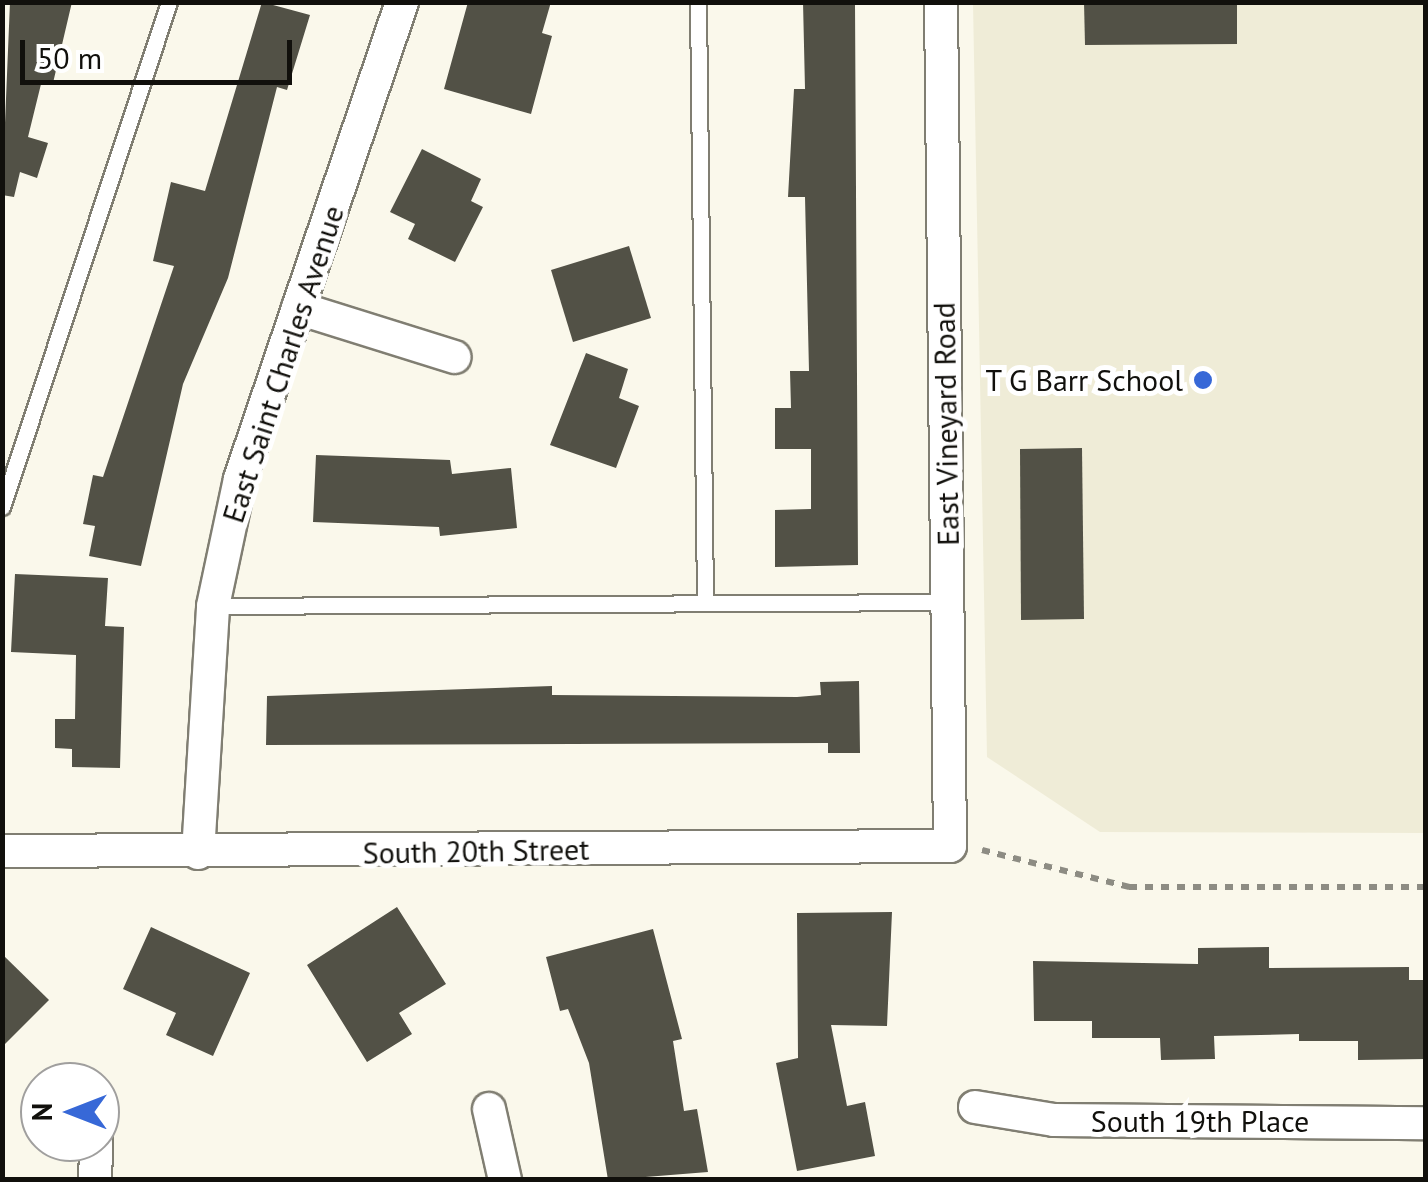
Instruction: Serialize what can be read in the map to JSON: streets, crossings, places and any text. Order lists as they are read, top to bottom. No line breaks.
{"streets":{"street":["East Saint Charles Avenue","East Vineyard Road","South 20th Street","South 19th Place"]},"crossings":[["East Saint Charles Avenue","South 20th Street"],["East Vineyard Road","South 20th Street"]],"places":["T G Barr School"],"scale_bar":"50 m","north":"left"}
